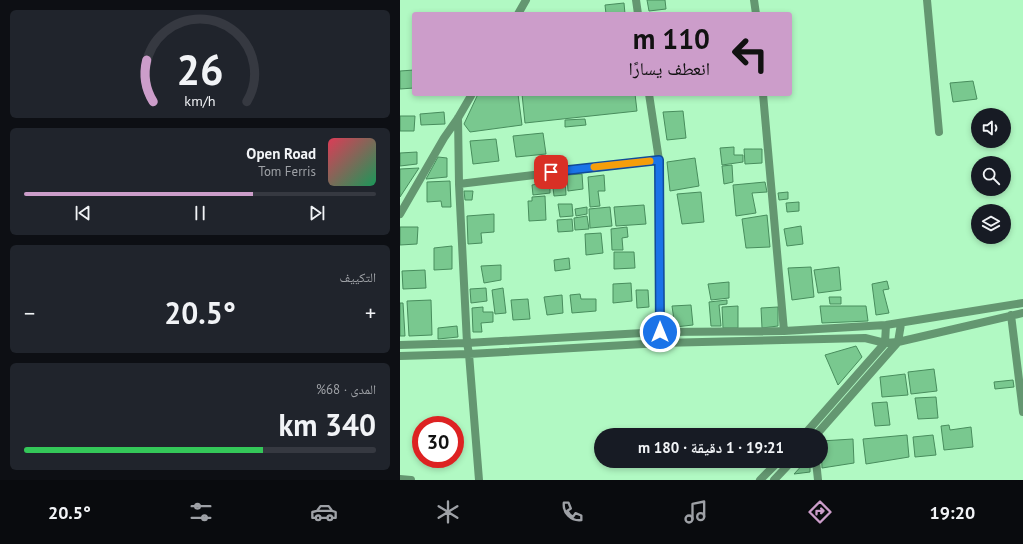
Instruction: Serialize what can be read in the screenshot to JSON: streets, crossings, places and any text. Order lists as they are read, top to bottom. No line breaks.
{"page":{"turn":["110 m","انعطف يسارًا"],"song":["Open Road","Tom Ferris"],"tile":["التكييف",["المدى · 68%","340 km"]],"heat":["−","20.5°","+"],"limit":"30","trip":"19:21 · 1 دقيقة · 180 m","tabs":["19:20","20.5°"],"gauge":["26","km/h"]}}
